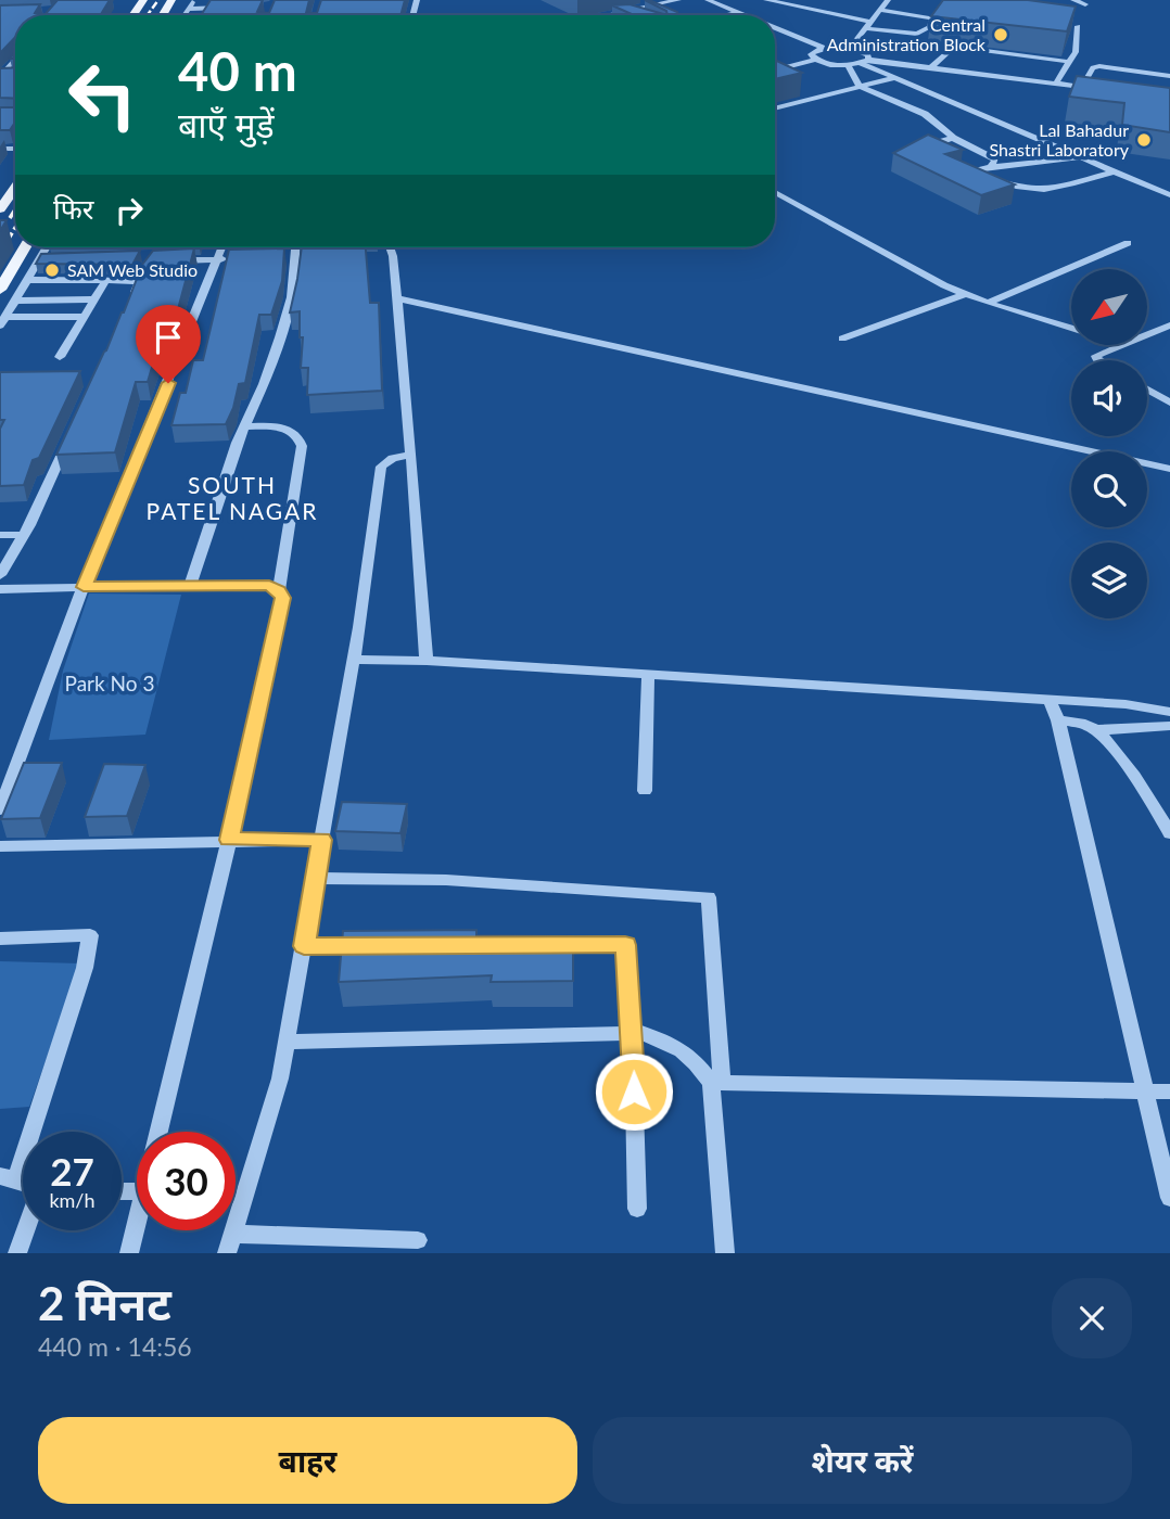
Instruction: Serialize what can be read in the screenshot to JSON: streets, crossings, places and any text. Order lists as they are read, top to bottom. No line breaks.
{"districts":["SOUTH PATEL NAGAR"],"parks":["Park No 3"],"places":["Central Administration Block","Lal Bahadur Shastri Laboratory","SAM Web Studio"],"north":"bottom left","page":{"turn":["40 m","बाएँ मुड़ें"],"then":"फिर","speed":"27 km/h","limit":"30","heading":["2 मिनट","440 m · 14:56"],"buttons":["बाहर","शेयर करें"]}}
